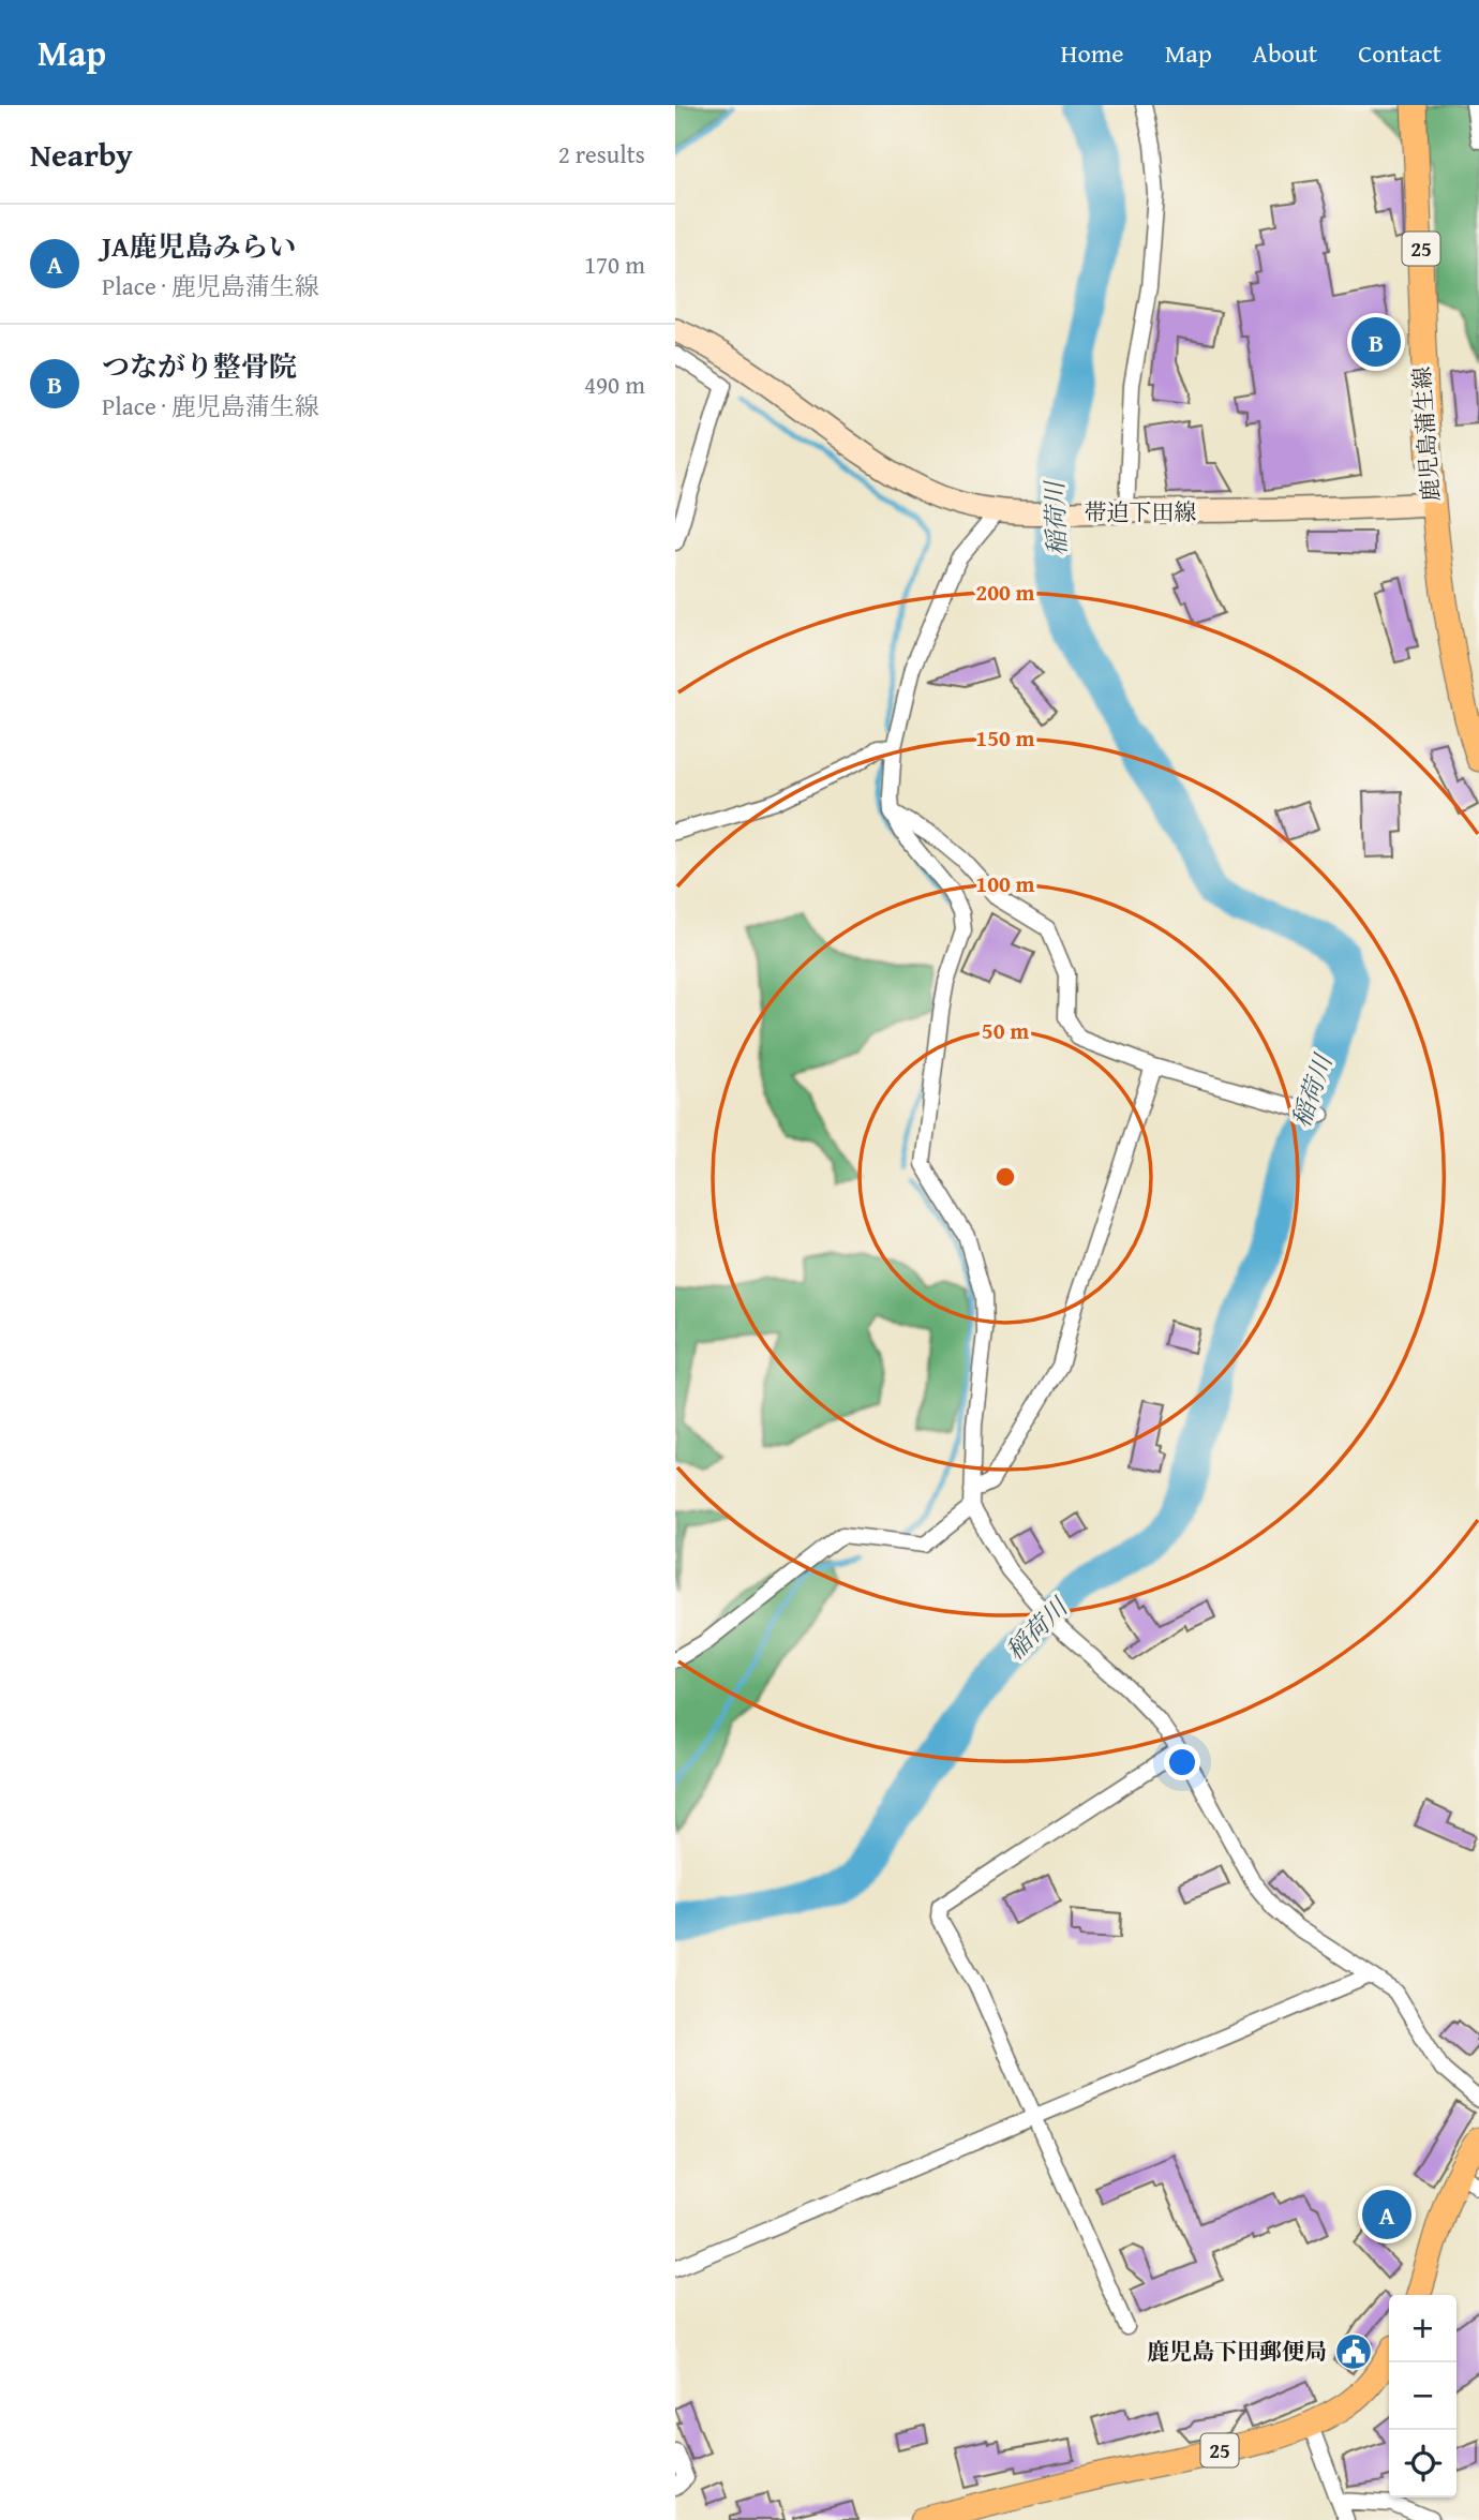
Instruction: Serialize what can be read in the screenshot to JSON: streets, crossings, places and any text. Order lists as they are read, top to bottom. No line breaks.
{"streets":{"main road":["25","鹿児島蒲生線","帯迫下田線"]},"crossings":[["鹿児島蒲生線","帯迫下田線"]],"water":["稲荷川"],"places":{"public building":["鹿児島下田郵便局"]},"page":{"header":"Map","nav":["Home","Map","About","Contact"],"heading":["Nearby","2 results"],"list":[{"mark":"A","name":"JA鹿児島みらい","note":"Place · 鹿児島蒲生線","value":"170 m"},{"mark":"B","name":"つながり整骨院","note":"Place · 鹿児島蒲生線","value":"490 m"}],"pins":["B","A"],"map_buttons":["+","−"]},"rings":["200 m","150 m","100 m","50 m"]}
